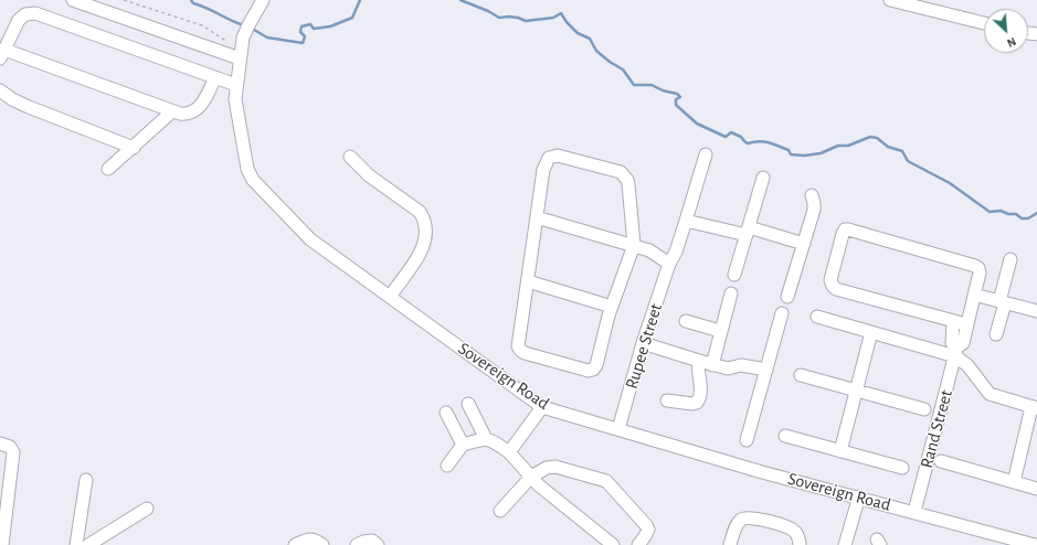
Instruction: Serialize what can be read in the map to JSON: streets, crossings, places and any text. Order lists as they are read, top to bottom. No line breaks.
{"streets":{"street":["Rupee Street","Sovereign Road","Rand Street"]},"crossings":[["Rupee Street","Sovereign Road"],["Sovereign Road","Rand Street"]],"north":"bottom right"}
